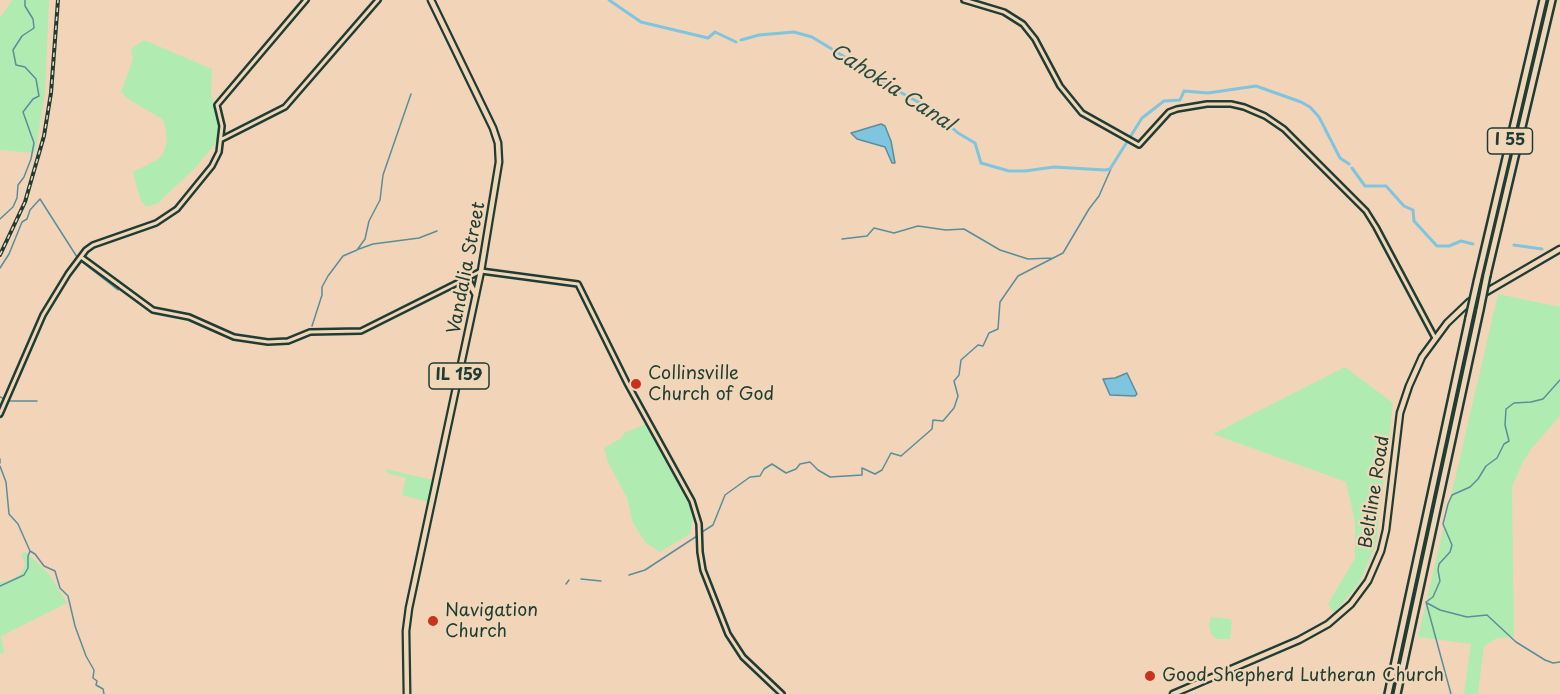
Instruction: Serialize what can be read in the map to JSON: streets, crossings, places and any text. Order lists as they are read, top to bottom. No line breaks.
{"streets":{"highway":["I 55"],"main road":["Vandalia Street","IL 159","Beltline Road"]},"water":["Cahokia Canal"],"places":["Collinsville Church of God","Navigation Church","Good Shepherd Lutheran Church"]}
